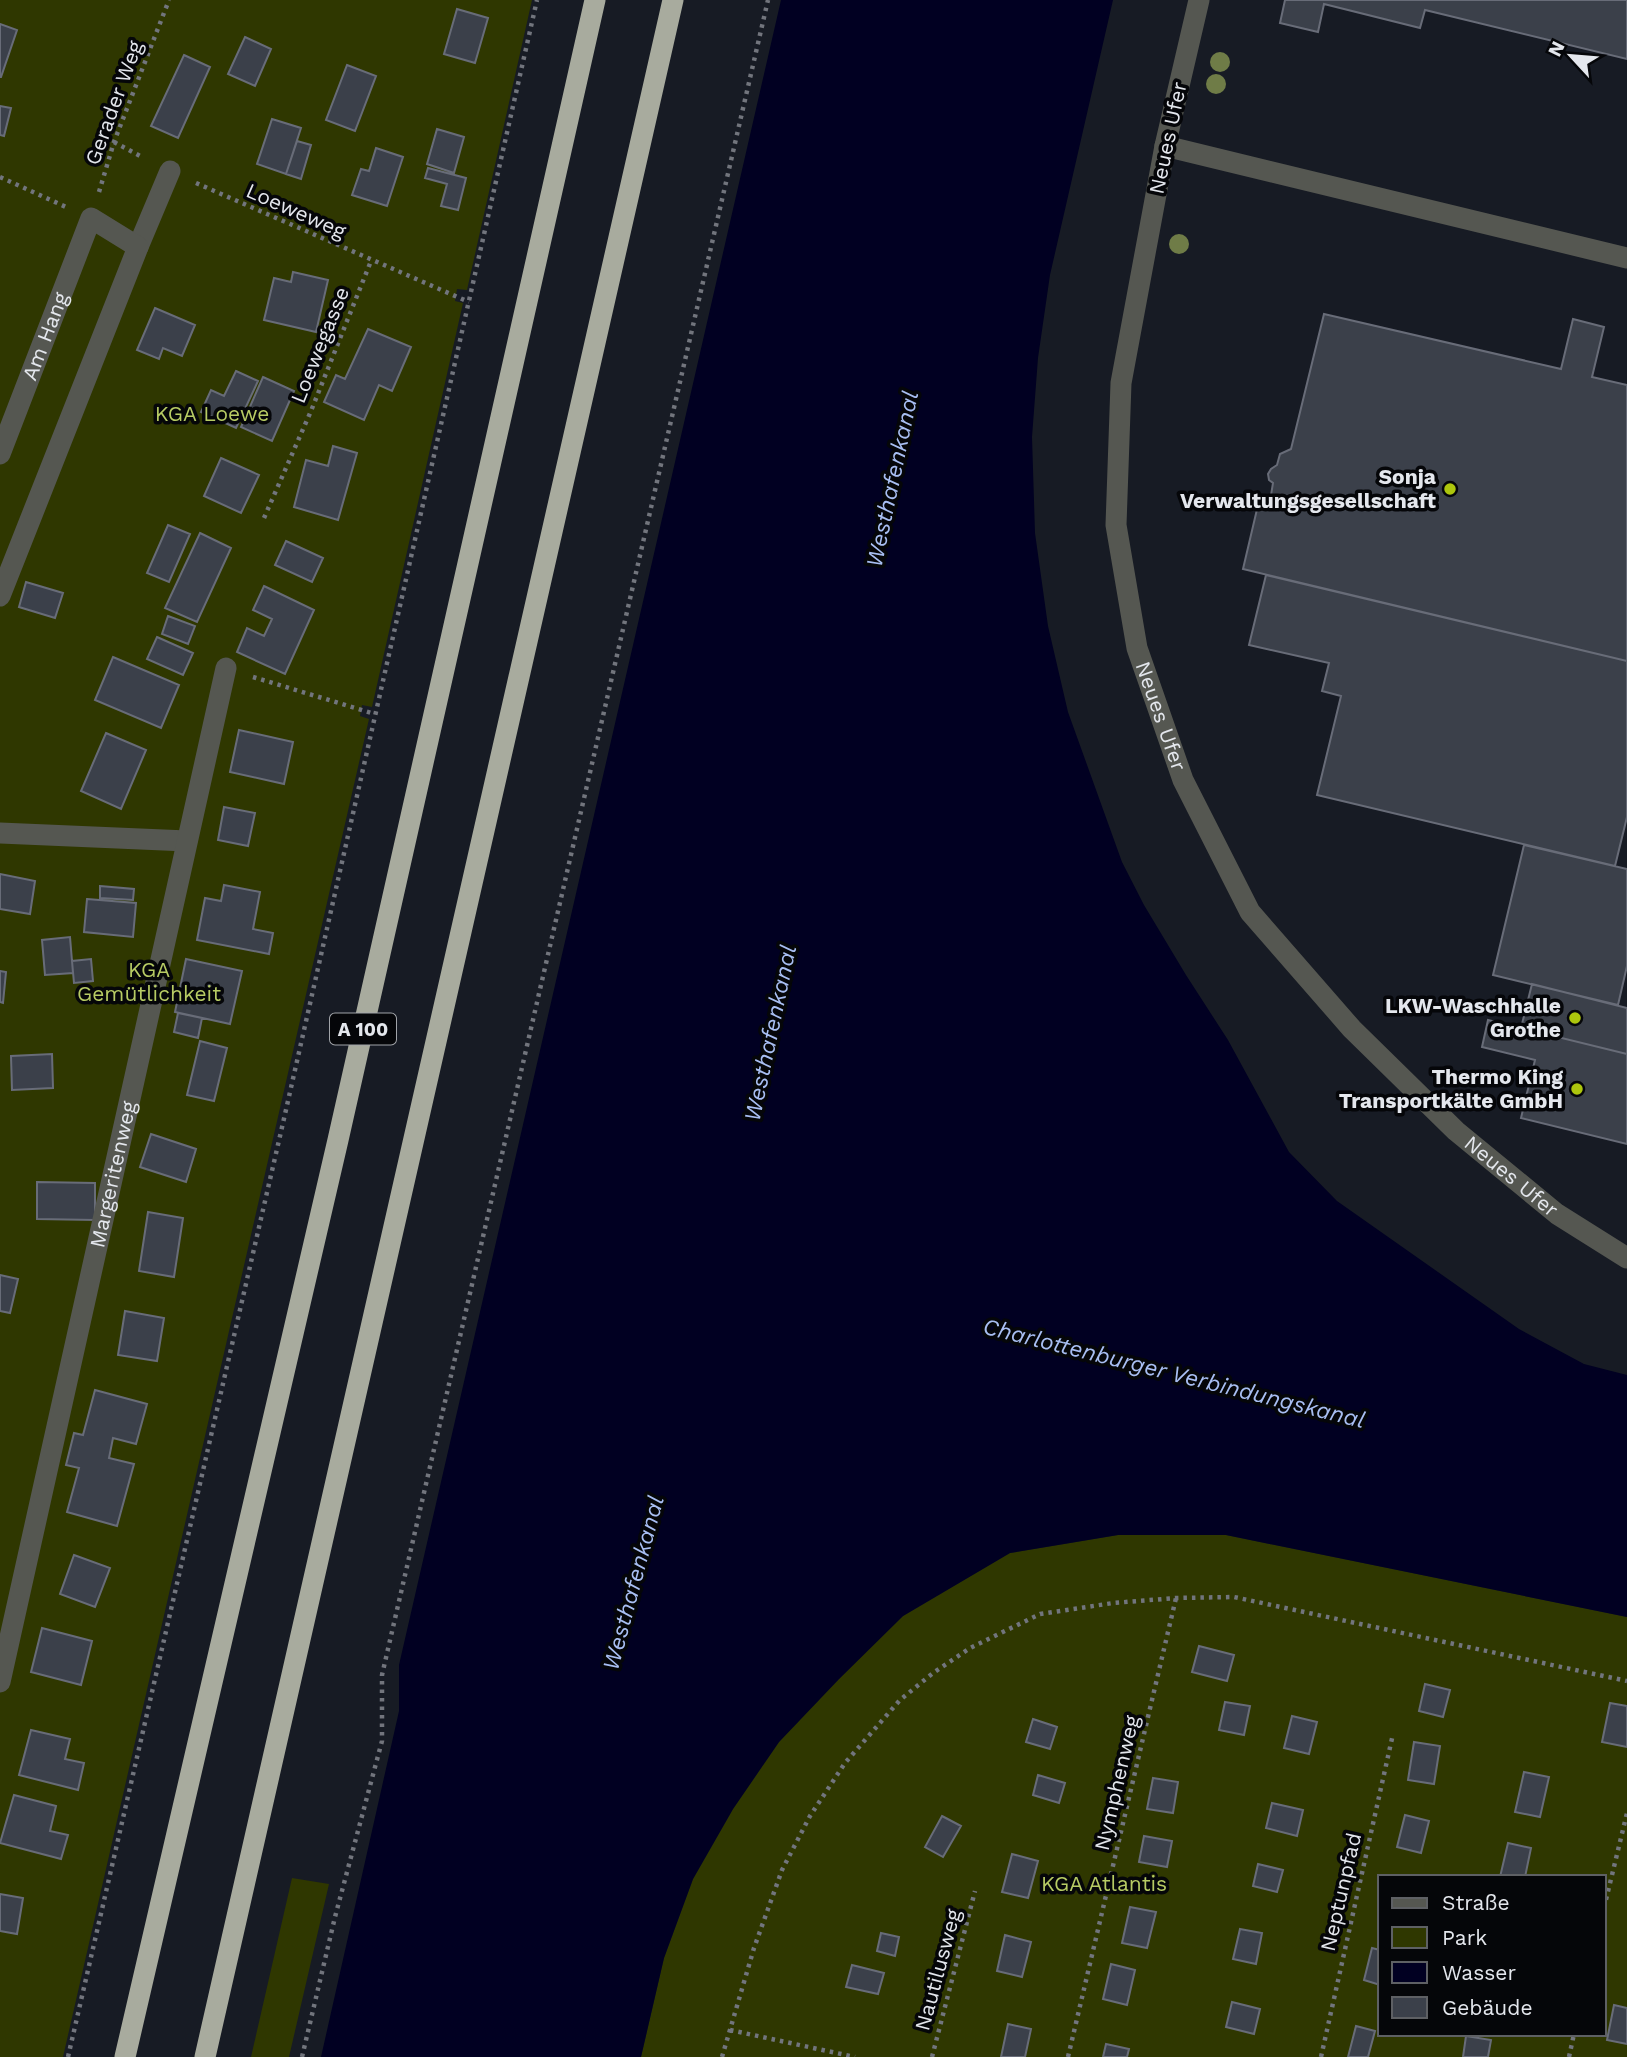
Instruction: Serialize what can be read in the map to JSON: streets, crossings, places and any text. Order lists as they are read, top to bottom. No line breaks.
{"streets":{"highway":["A 100"],"lane":["Neues Ufer","Am Hang","Margeritenweg"],"path":["Gerader Weg","Loeweweg","Loewegasse","Nymphenweg","Neptunpfad","Nautilusweg"]},"crossings":[["Gerader Weg","Loeweweg"],["Gerader Weg","Am Hang"],["Loeweweg","Loewegasse"]],"water":["Westhafenkanal","Charlottenburger Verbindungskanal"],"parks":["KGA Loewe","KGA Gemütlichkeit","KGA Atlantis"],"places":["Sonja Verwaltungsgesellschaft","LKW-Waschhalle Grothe","Thermo King Transportkälte GmbH"],"legend":["Straße","Park","Wasser","Gebäude"],"north":"top left"}
